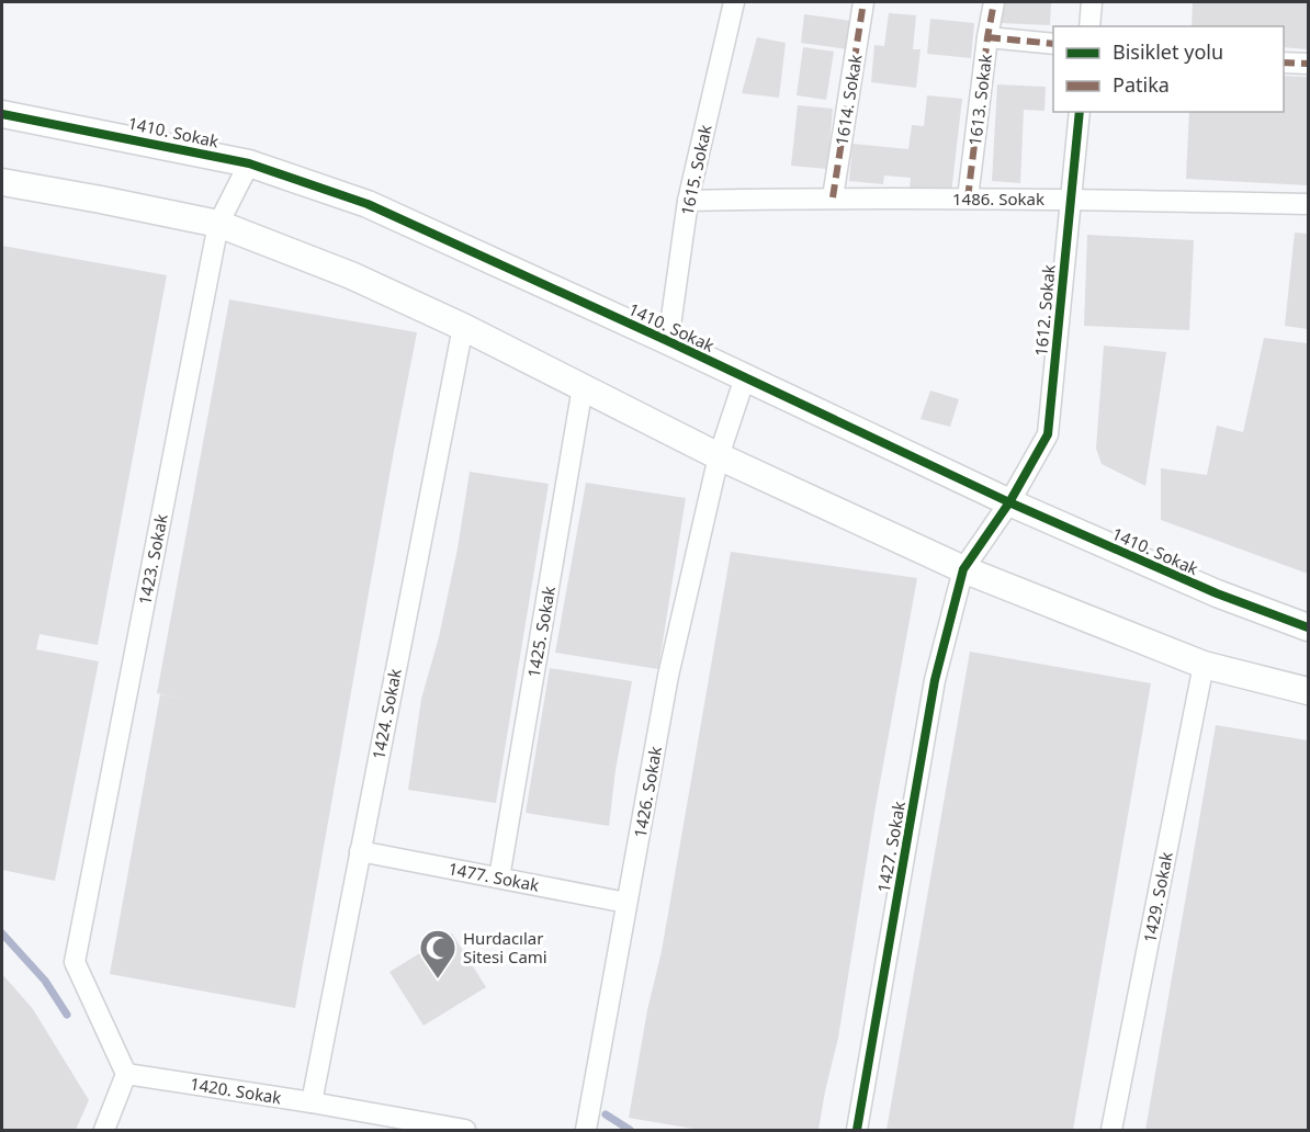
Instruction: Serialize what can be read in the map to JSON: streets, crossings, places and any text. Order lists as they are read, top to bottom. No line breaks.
{"streets":{"street":["1614. Sokak","1613. Sokak","1410. Sokak","1615. Sokak","1486. Sokak","1612. Sokak","1423. Sokak","1425. Sokak","1424. Sokak","1426. Sokak","1427. Sokak","1477. Sokak","1429. Sokak","1420. Sokak"]},"crossings":[["1614. Sokak","1486. Sokak"],["1613. Sokak","1486. Sokak"],["1410. Sokak","1615. Sokak"],["1410. Sokak","1612. Sokak"],["1410. Sokak","1423. Sokak"],["1615. Sokak","1486. Sokak"],["1486. Sokak","1612. Sokak"],["1423. Sokak","1420. Sokak"],["1425. Sokak","1477. Sokak"],["1424. Sokak","1477. Sokak"],["1424. Sokak","1420. Sokak"],["1426. Sokak","1477. Sokak"]],"places":{"mosque":["Hurdacılar Sitesi Cami"]},"legend":["Bisiklet yolu","Patika"]}
